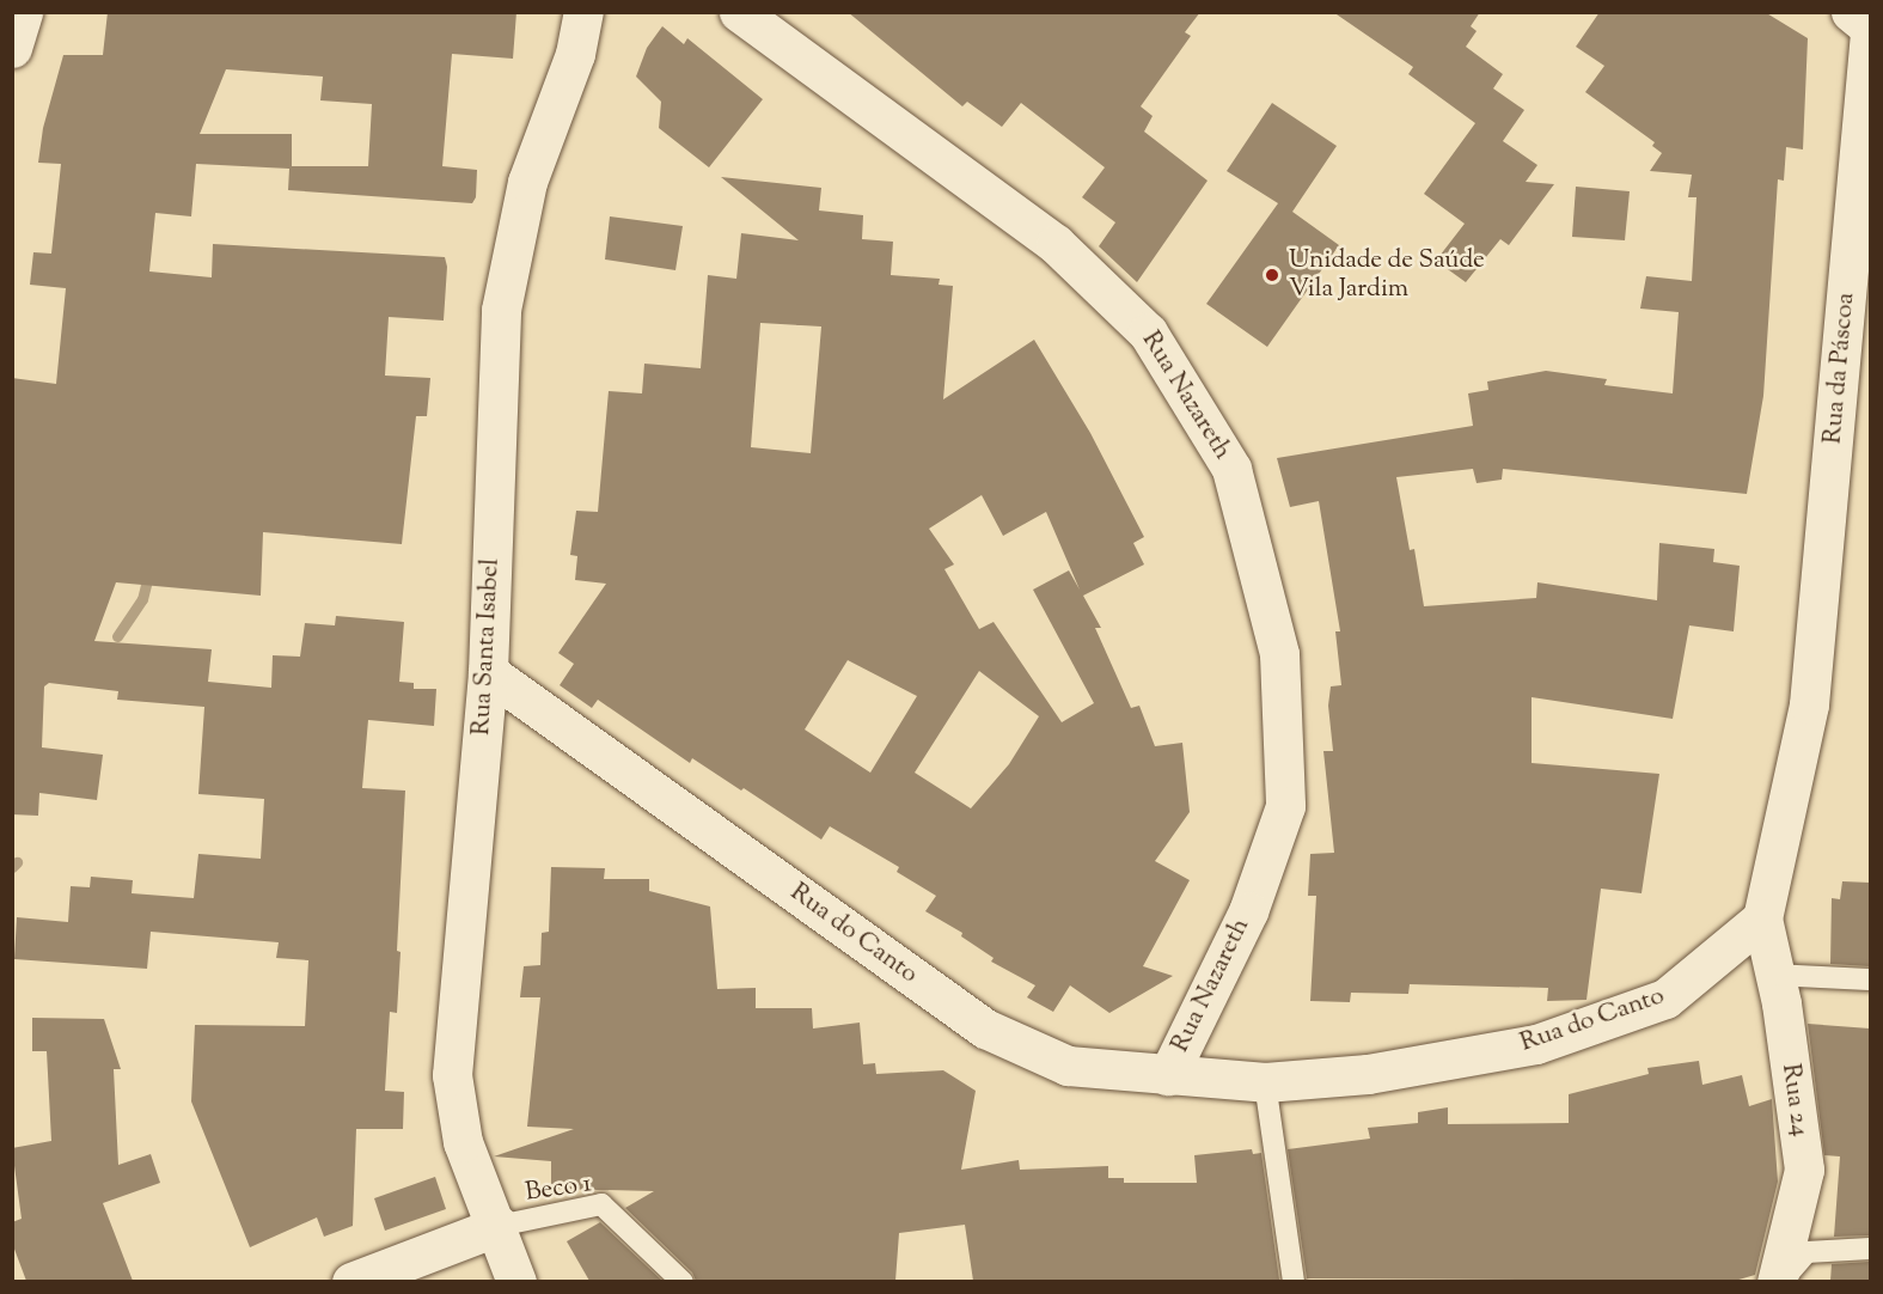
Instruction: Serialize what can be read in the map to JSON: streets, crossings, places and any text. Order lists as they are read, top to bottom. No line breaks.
{"streets":{"street":["Rua da Páscoa","Rua Nazareth","Rua Santa Isabel","Rua do Canto","Rua 24"],"lane":["Beco 1"]},"crossings":[["Rua da Páscoa","Rua do Canto"],["Rua da Páscoa","Rua 24"],["Rua Nazareth","Rua do Canto"],["Rua Santa Isabel","Rua do Canto"],["Rua Santa Isabel","Beco 1"],["Rua do Canto","Rua 24"]],"places":["Unidade de Saúde Vila Jardim"]}
